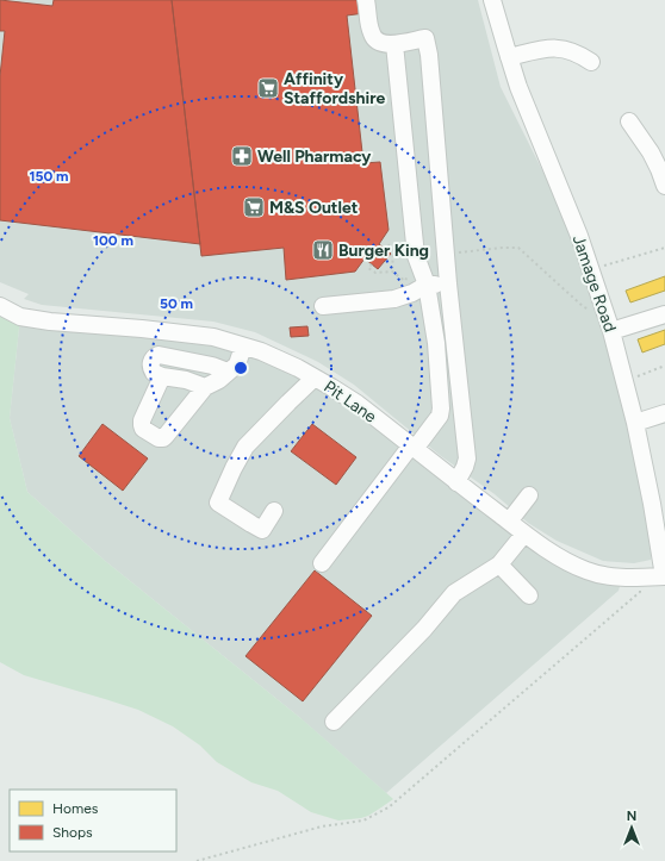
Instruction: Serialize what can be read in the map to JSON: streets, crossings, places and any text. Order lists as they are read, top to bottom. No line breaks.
{"streets":{"street":["Jamage Road","Pit Lane"]},"crossings":[["Jamage Road","Pit Lane"]],"places":{"supermarket":["Affinity Staffordshire","M&S Outlet"],"pharmacy":["Well Pharmacy"],"restaurant":["Burger King"]},"legend":["Homes","Shops"],"north":"top","rings":["150 m","100 m","50 m"]}
